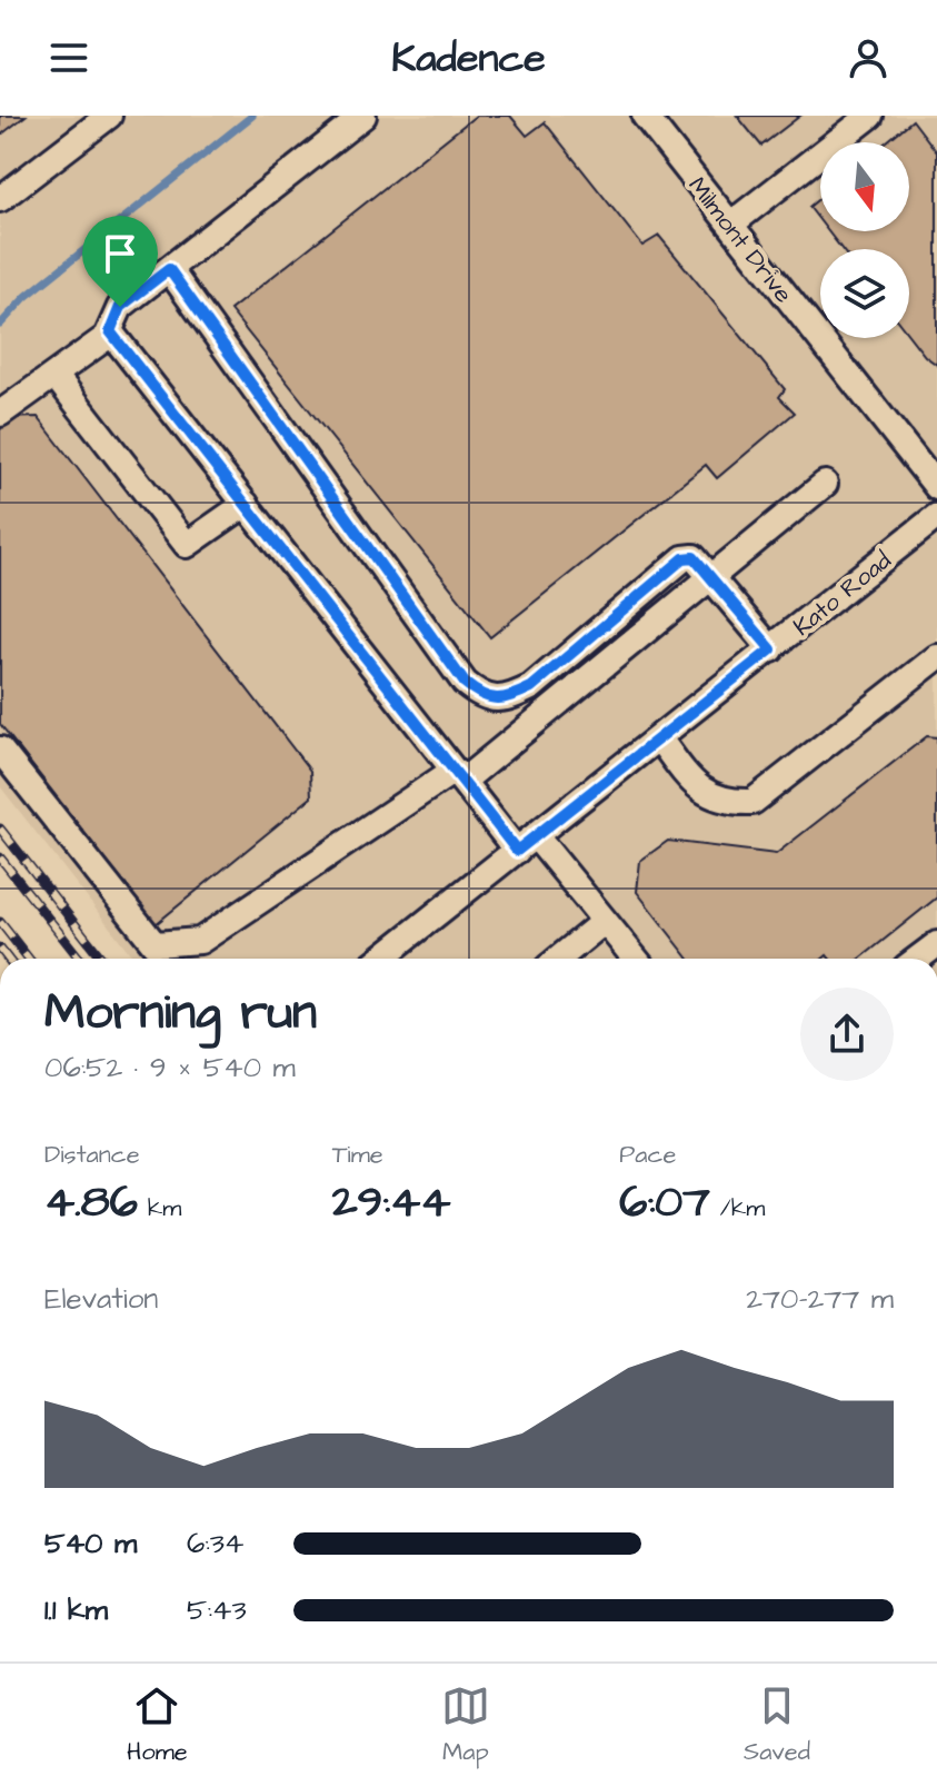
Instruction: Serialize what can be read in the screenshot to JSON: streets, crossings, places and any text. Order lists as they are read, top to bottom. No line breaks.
{"streets":{"street":["Milmont Drive","Kato Road"]},"north":"bottom","page":{"header":"Kadence","heading":["Morning run","06:52 · 9 × 540 m"],"stats":[["Distance","4.86 km"],["Time","29:44"],["Pace","6:07 /km"]],"chart":["Elevation","270–277 m"],"list":[{"name":"540 m","note":"6:34"},{"name":"1.1 km","note":"5:43"}],"tabs":["Home","Map","Saved"]}}
